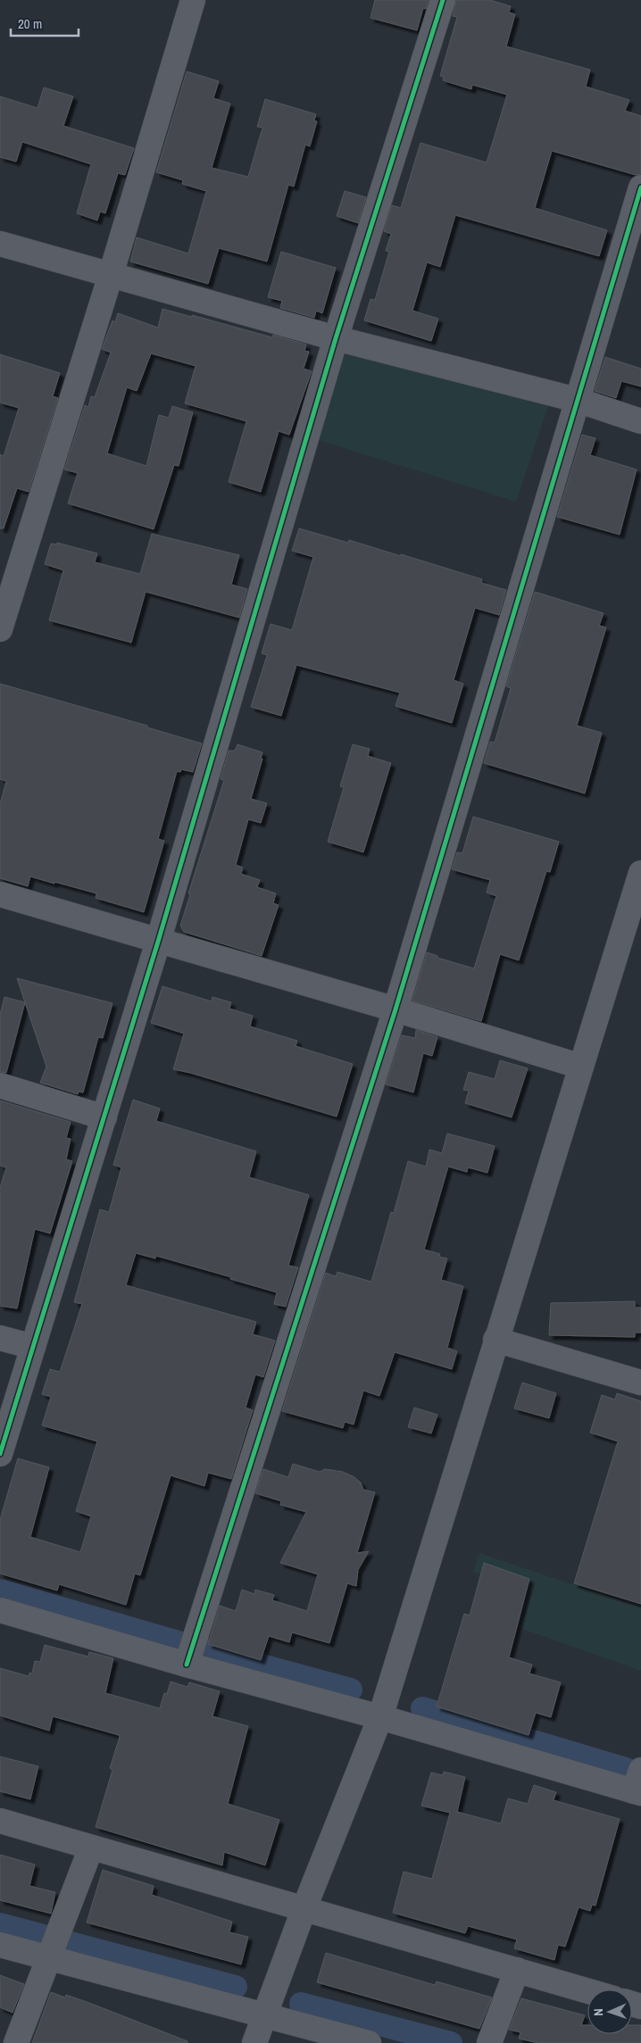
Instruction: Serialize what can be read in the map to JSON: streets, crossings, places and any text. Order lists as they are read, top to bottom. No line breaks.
{"scale_bar":"20 m","north":"left"}
